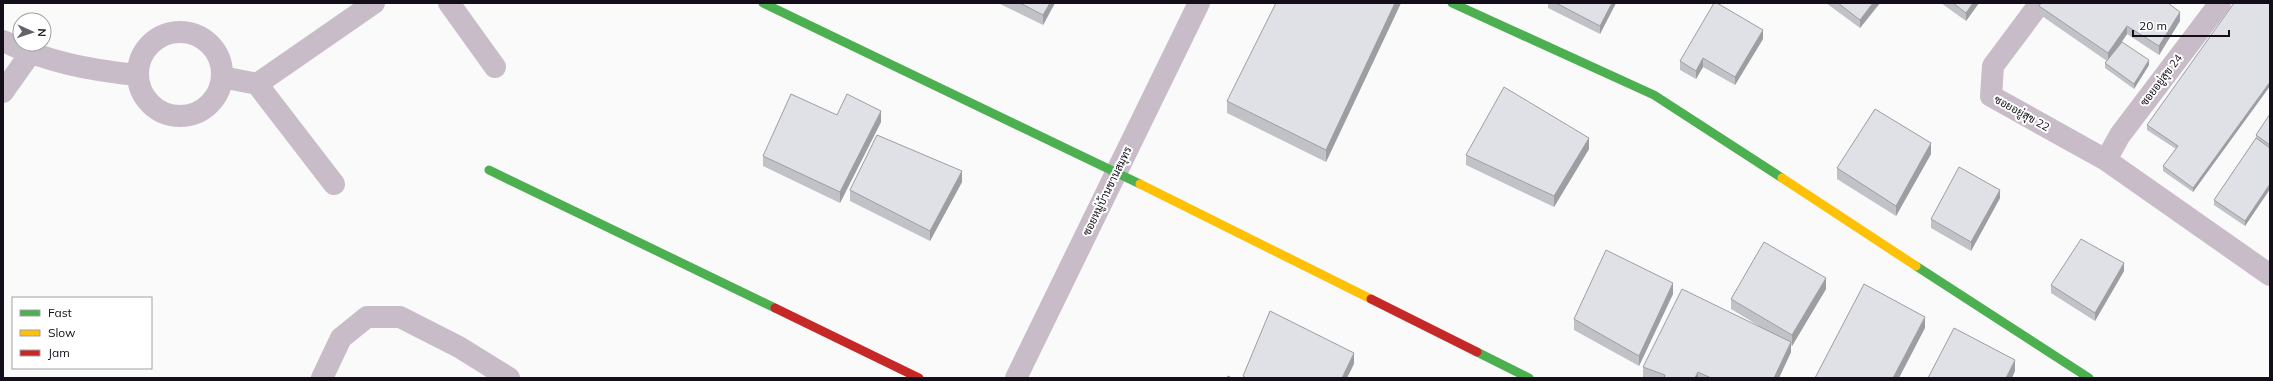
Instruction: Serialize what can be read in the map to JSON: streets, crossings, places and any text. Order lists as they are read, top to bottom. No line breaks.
{"streets":{"street":["ซอยอยู่สุข 24","ซอยอยู่สุข 22","ซอยหมู่บ้านชานสมุทร"]},"crossings":[["ซอยอยู่สุข 24","ซอยอยู่สุข 22"]],"legend":["Fast","Slow","Jam"],"scale_bar":"20 m","north":"right"}
